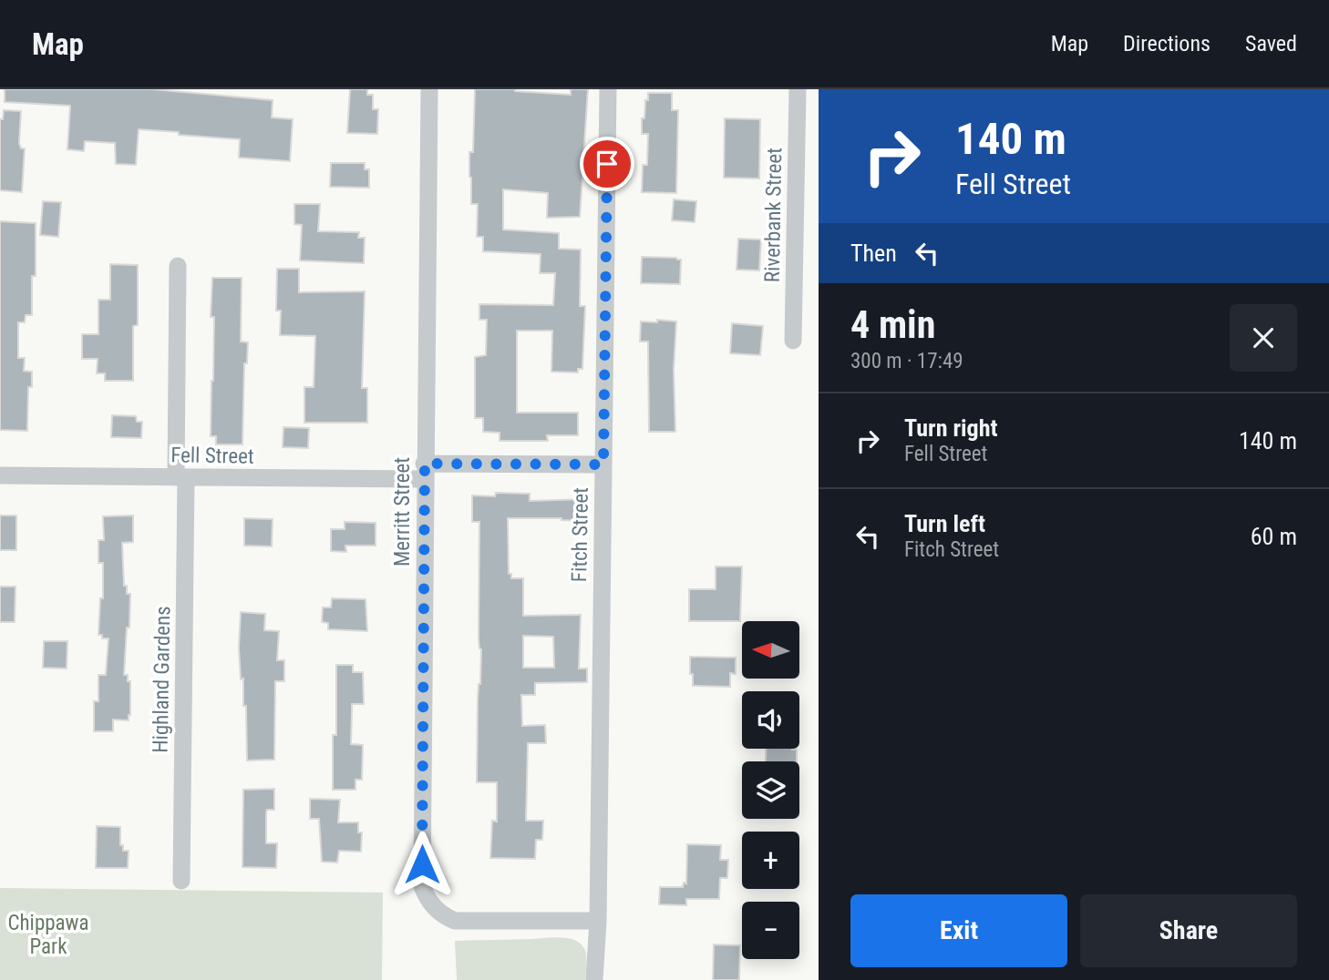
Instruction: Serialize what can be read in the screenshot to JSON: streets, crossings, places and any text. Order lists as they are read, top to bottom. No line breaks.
{"streets":{"street":["Riverbank Street","Fell Street","Merritt Street","Fitch Street","Highland Gardens"]},"crossings":[["Fell Street","Merritt Street"],["Fell Street","Fitch Street"],["Fell Street","Highland Gardens"],["Merritt Street","Fitch Street"]],"parks":["Chippawa Park"],"north":"left","page":{"header":"Map","nav":["Map","Directions","Saved"],"turn":["140 m","Fell Street"],"then":"Then","heading":["4 min","300 m · 17:49"],"list":[{"name":"Turn right","note":"Fell Street","value":"140 m"},{"name":"Turn left","note":"Fitch Street","value":"60 m"}],"map_buttons":["+","−"],"buttons":["Exit","Share"]}}
